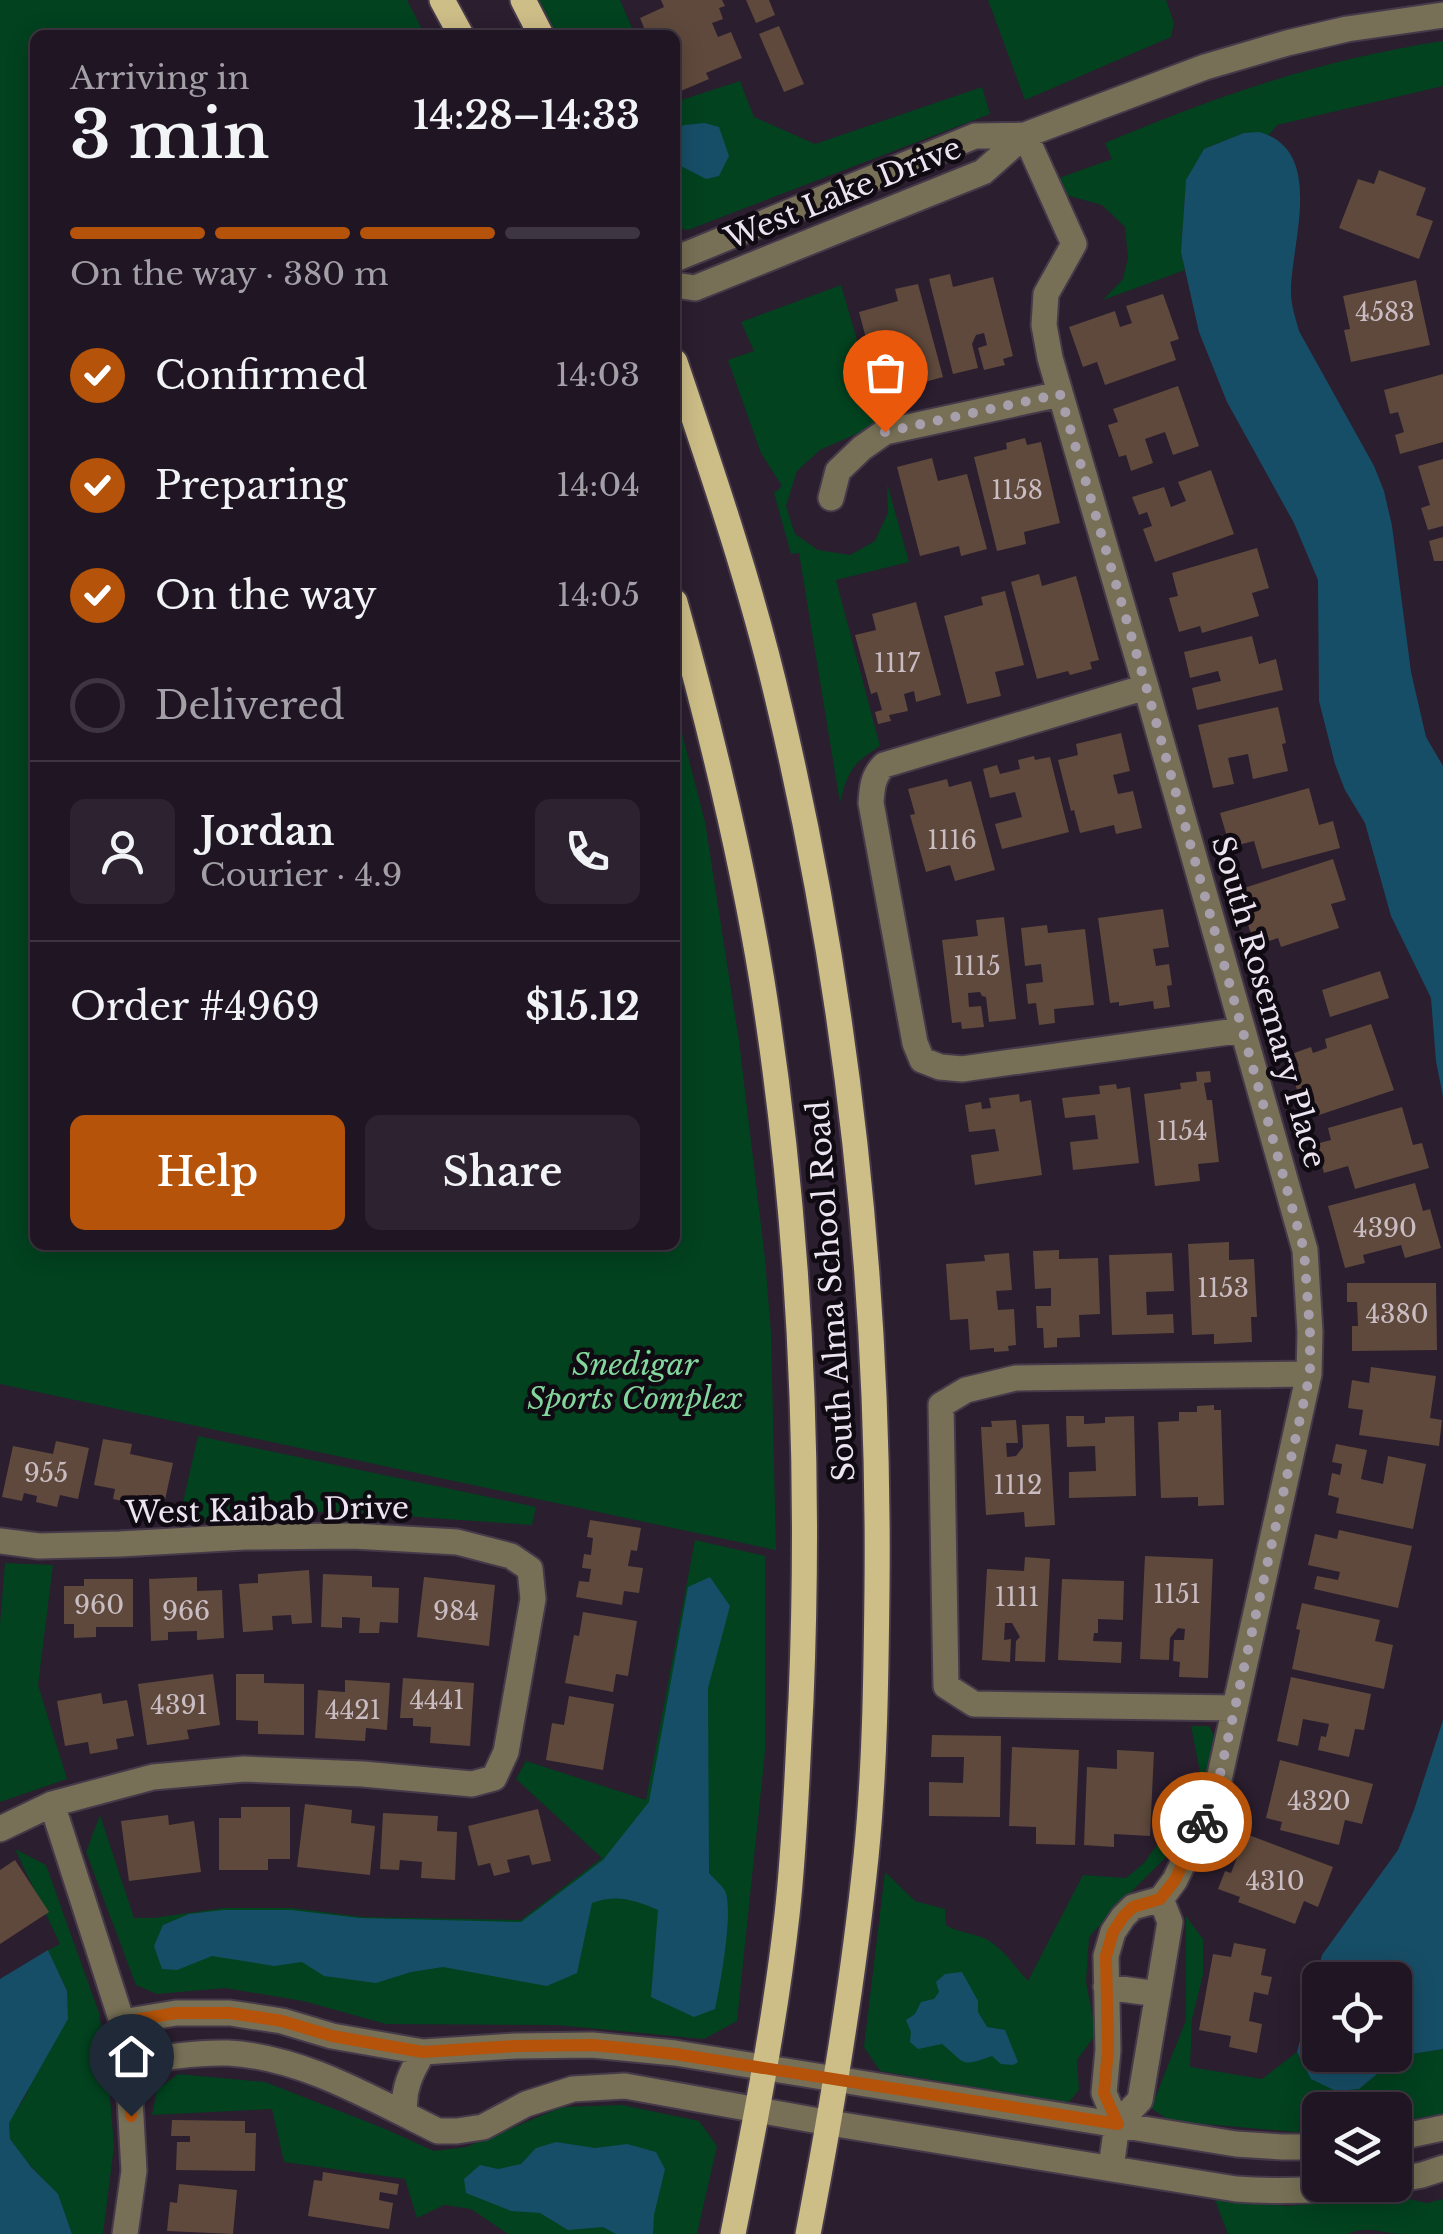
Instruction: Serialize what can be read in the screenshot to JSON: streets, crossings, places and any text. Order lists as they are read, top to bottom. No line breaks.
{"streets":{"main road":["South Alma School Road"],"street":["West Lake Drive","South Rosemary Place","West Kaibab Drive"]},"crossings":[["West Lake Drive","South Rosemary Place"]],"parks":["Snedigar Sports Complex"],"house_numbers":["4583","1158","1117","1116","1115","1154","4390","1153","4380","955","1112","1151","1111","960","966","984","4441","4391","4421","4320","4310"],"page":{"heading":["3 min","Arriving in","14:28–14:33"],"panel":["Jordan","Courier · 4.9","Order #4969","$15.12"],"bar":"On the way · 380 m","list":[["Confirmed","14:03"],["Preparing","14:04"],["On the way","14:05"],"Delivered"],"buttons":["Help","Share"]}}
